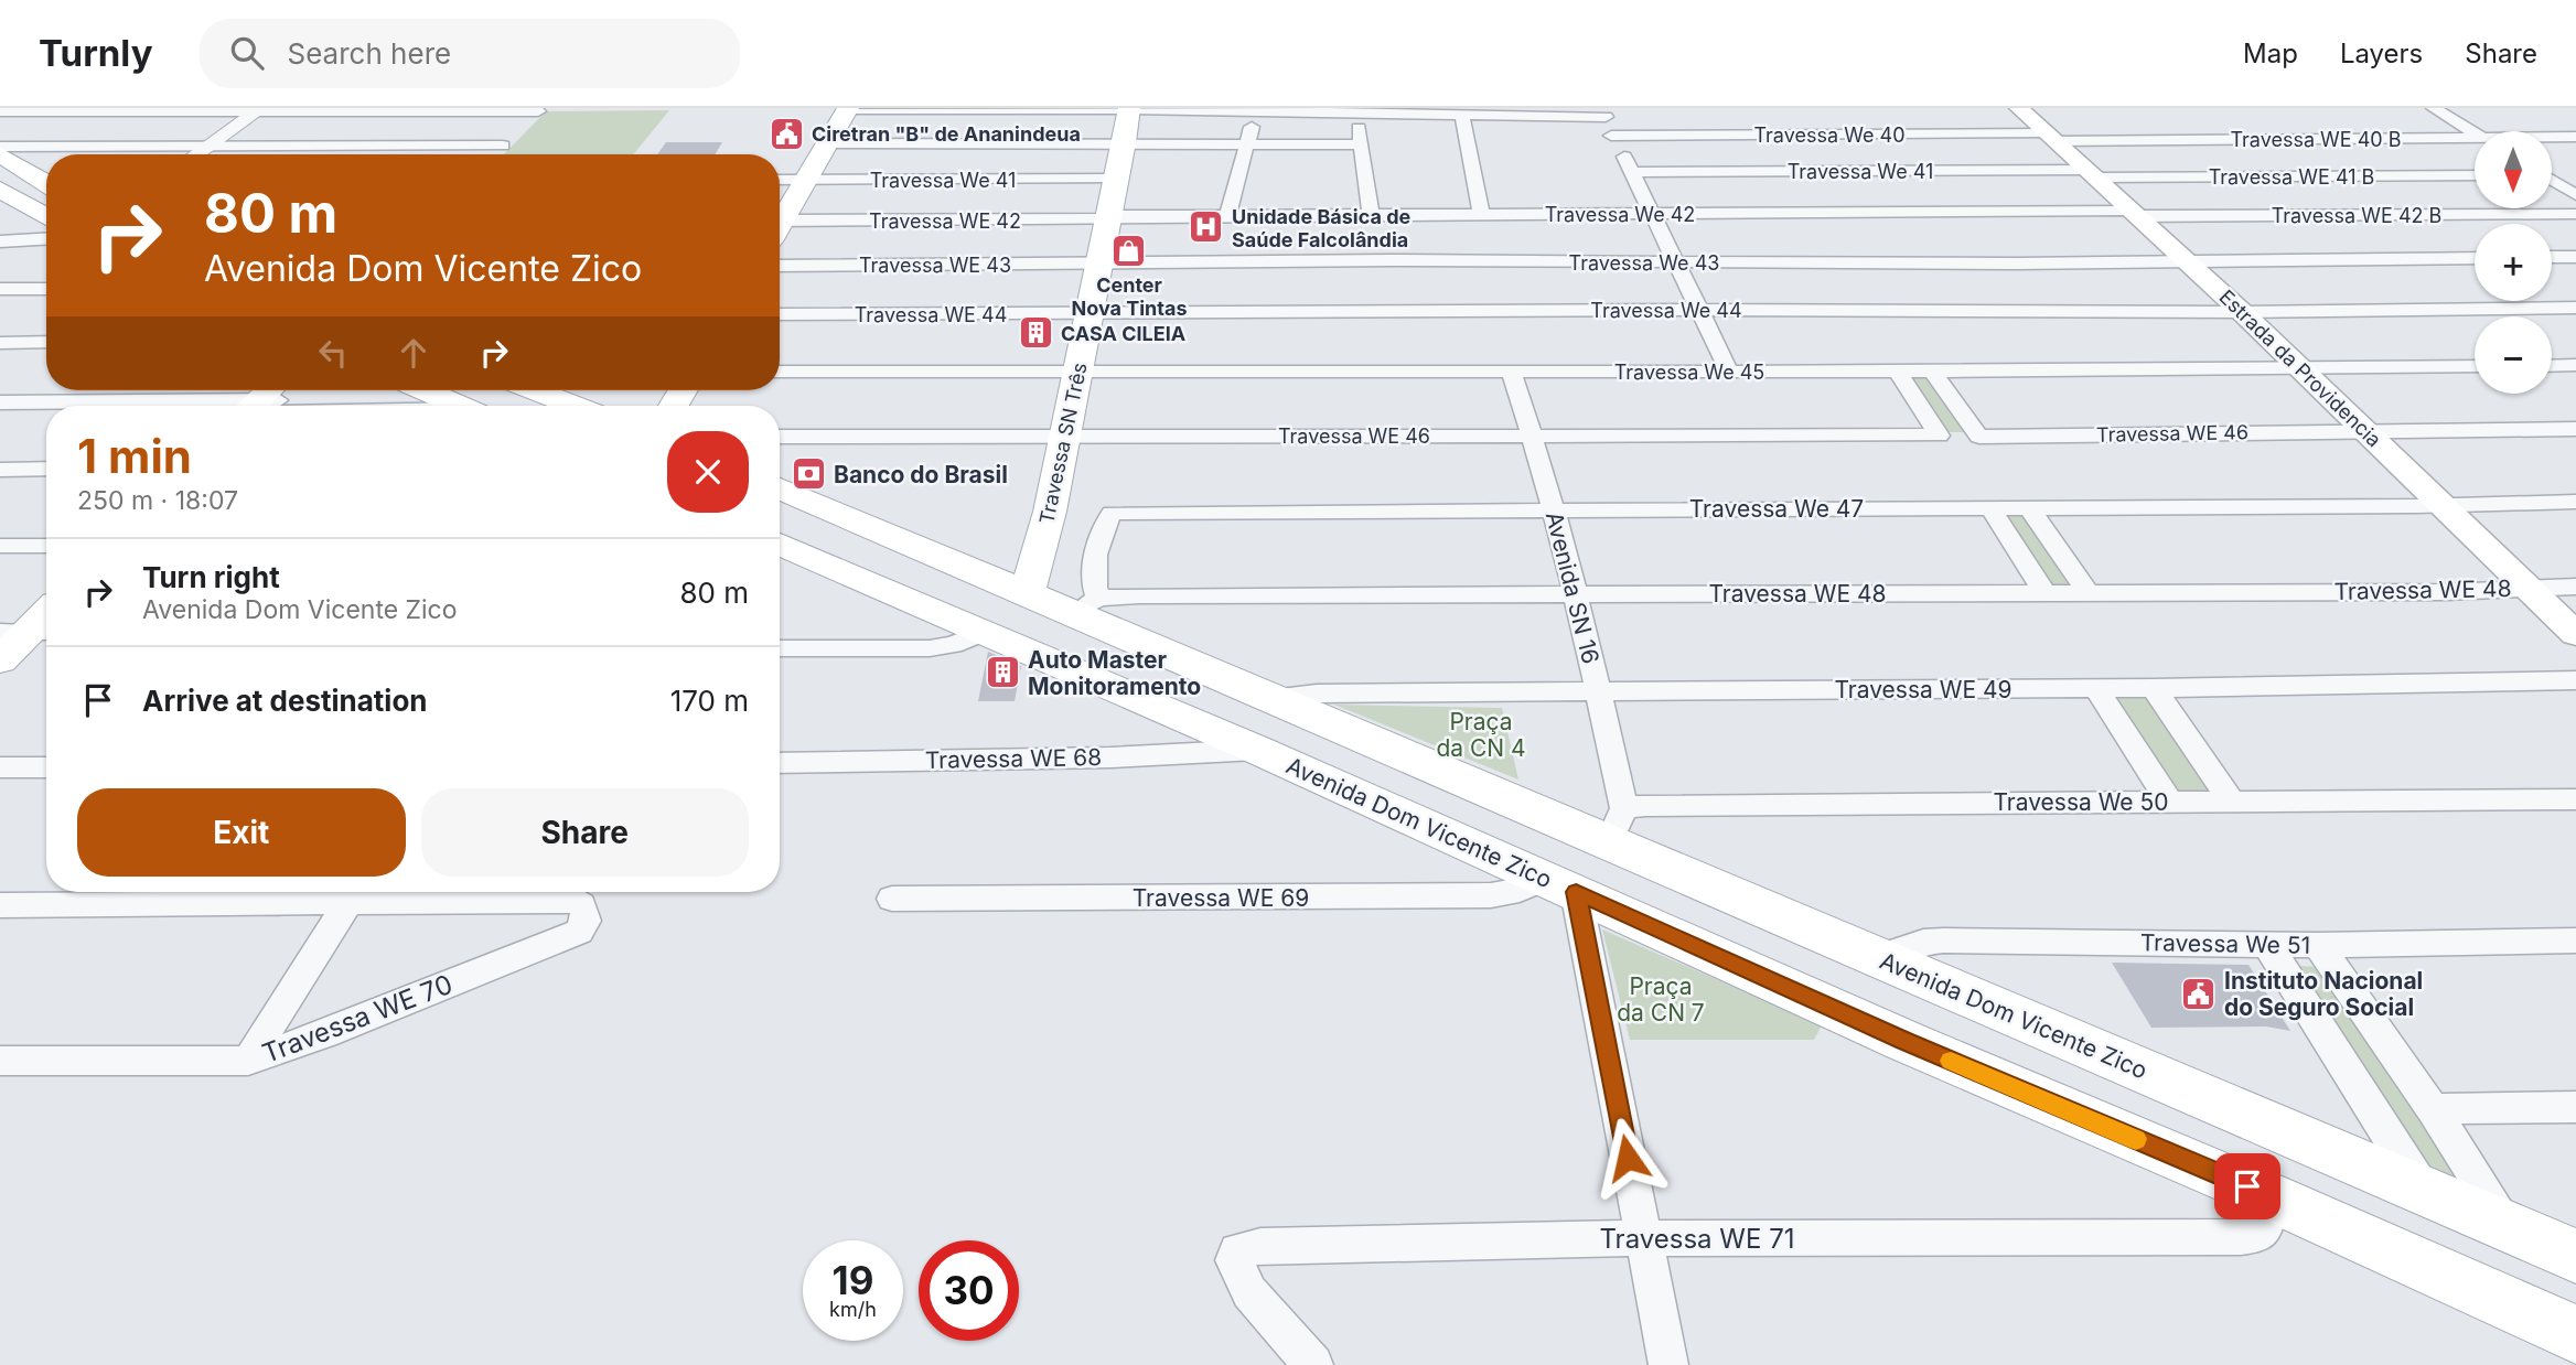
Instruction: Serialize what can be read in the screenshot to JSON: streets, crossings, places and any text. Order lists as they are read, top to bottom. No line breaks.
{"streets":{"main road":["Estrada da Providencia","Travessa SN Três","Avenida Dom Vicente Zico"],"street":["Travessa We 40","Travessa WE 40 B","Travessa We 41","Travessa WE 41 B","Travessa We 42","Travessa WE 42 B","Travessa WE 42","Travessa We 43","Travessa WE 43","Travessa We 44","Travessa WE 44","Travessa We 45","Travessa WE 46","Travessa We 47","Avenida SN 16","Travessa WE 48","Travessa WE 49","Travessa WE 68","Travessa We 50","Travessa WE 69","Travessa We 51","Travessa WE 70","Travessa WE 71"]},"crossings":[["Travessa We 40","Travessa WE 40 B"],["Travessa We 40","Estrada da Providencia"],["Travessa WE 40 B","Estrada da Providencia"],["Travessa We 41","Travessa WE 41 B"],["Travessa We 41","Estrada da Providencia"],["Travessa We 41","Travessa SN Três"],["Travessa WE 41 B","Estrada da Providencia"],["Travessa We 42","Travessa WE 42 B"],["Travessa We 42","Travessa WE 42"],["Travessa We 42","Estrada da Providencia"],["Travessa We 42","Travessa SN Três"],["Travessa WE 42 B","Estrada da Providencia"],["Travessa WE 42","Travessa SN Três"],["Travessa We 43","Travessa WE 43"],["Travessa We 43","Estrada da Providencia"],["Travessa We 43","Travessa SN Três"],["Travessa WE 43","Travessa SN Três"],["Travessa We 44","Travessa WE 44"],["Travessa We 44","Estrada da Providencia"],["Travessa We 44","Travessa SN Três"],["Travessa WE 44","Travessa SN Três"],["Estrada da Providencia","Travessa We 45"],["Estrada da Providencia","Travessa WE 46"],["Estrada da Providencia","Travessa We 47"],["Estrada da Providencia","Travessa WE 48"],["Travessa We 45","Travessa WE 46"],["Travessa We 45","Travessa SN Três"],["Travessa We 45","Avenida SN 16"],["Travessa WE 46","Travessa SN Três"],["Travessa WE 46","Avenida SN 16"],["Travessa SN Três","Avenida Dom Vicente Zico"],["Travessa We 47","Avenida SN 16"],["Travessa We 47","Travessa WE 48"],["Travessa We 47","Avenida Dom Vicente Zico"],["Avenida SN 16","Travessa WE 48"],["Avenida SN 16","Travessa WE 49"],["Avenida SN 16","Travessa We 50"],["Avenida SN 16","Avenida Dom Vicente Zico"],["Travessa WE 48","Avenida Dom Vicente Zico"],["Travessa WE 49","Avenida Dom Vicente Zico"],["Travessa WE 68","Avenida Dom Vicente Zico"],["Travessa We 50","Avenida Dom Vicente Zico"],["Avenida Dom Vicente Zico","Travessa WE 69"],["Avenida Dom Vicente Zico","Travessa We 51"],["Avenida Dom Vicente Zico","Travessa WE 71"]],"parks":["Praça da CN 4","Praça da CN 7"],"places":{"public building":["Ciretran \"B\" de Ananindeua","Instituto Nacional do Seguro Social"],"hospital":["Unidade Básica de Saúde Falcolândia"],"shop":["Center Nova Tintas"],"building":["CASA CILEIA","Auto Master Monitoramento"],"bank":["Banco do Brasil"]},"north":"bottom","page":{"header":"Turnly","search":"Search here","nav":["Map","Layers","Share"],"map_buttons":["+","−"],"turn":["80 m","Avenida Dom Vicente Zico"],"heading":["1 min","250 m · 18:07"],"list":[{"name":"Turn right","note":"Avenida Dom Vicente Zico","value":"80 m"},{"name":"Arrive at destination","value":"170 m"}],"buttons":["Exit","Share"],"speed":"19 km/h","limit":"30"}}
